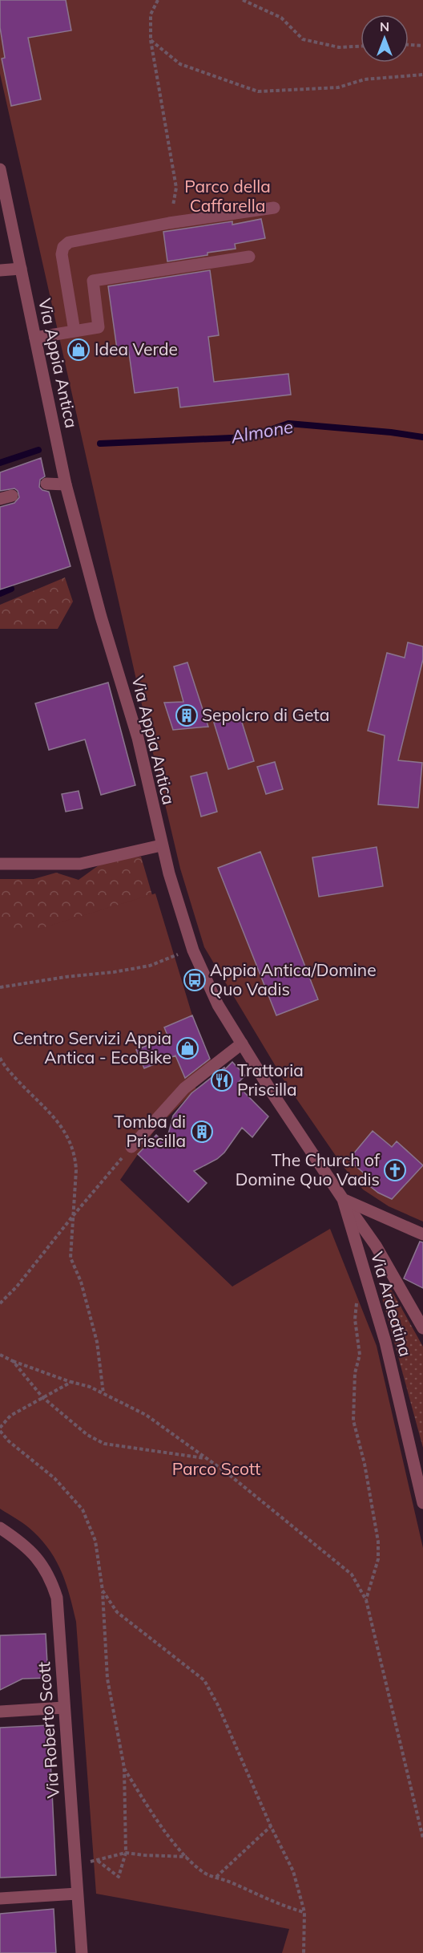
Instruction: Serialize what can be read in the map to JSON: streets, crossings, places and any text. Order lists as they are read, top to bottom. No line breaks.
{"streets":{"street":["Via Appia Antica","Via Ardeatina","Via Roberto Scott"]},"crossings":[["Via Appia Antica","Via Ardeatina"]],"water":["Almone"],"parks":["Parco della Caffarella","Parco Scott"],"places":{"shop":["Idea Verde","Centro Servizi Appia Antica - EcoBike"],"building":["Sepolcro di Geta","Tomba di Priscilla"],"bus stop":["Appia Antica/Domine Quo Vadis"],"restaurant":["Trattoria Priscilla"],"church":["The Church of Domine Quo Vadis"]},"north":"top"}
